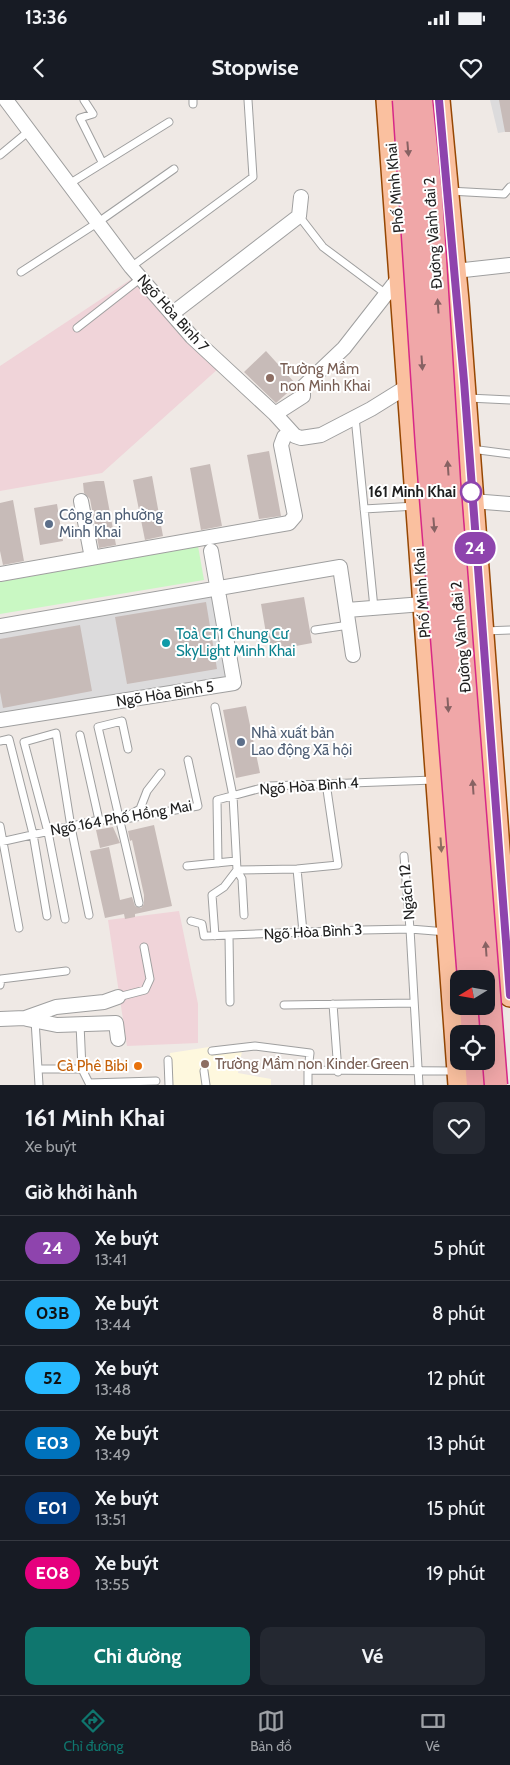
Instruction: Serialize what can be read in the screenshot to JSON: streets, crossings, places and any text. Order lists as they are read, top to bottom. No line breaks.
{"streets":{"highway":["Đường Vành đai 2"],"main road":["Phố Minh Khai"],"street":["Ngõ Hòa Bình 7","Ngõ Hòa Bình 5"],"lane":["Ngõ Hòa Bình 4","Ngõ 164 Phố Hồng Mai","Ngách 12","Ngõ Hòa Bình 3"]},"crossings":[["Phố Minh Khai","Ngõ Hòa Bình 4"],["Phố Minh Khai","Ngõ Hòa Bình 3"],["Ngách 12","Ngõ Hòa Bình 3"]],"places":["Trường Mầm non Minh Khai","161 Minh Khai","Công an phường Minh Khai","Toà CT1 Chung Cư SkyLight Minh Khai","Nhà xuất bản Lao động Xã hội","Trường Mầm non Kinder Green","Cà Phê Bibi"],"lines":["bus line 24"],"north":"left","page":{"status":"13:36","header":"Stopwise","on_map":"24","heading":[["161 Minh Khai","Xe buýt"],"Giờ khởi hành"],"list":[{"mark":"24","name":"Xe buýt","note":"13:41","value":"5 phút"},{"mark":"03B","name":"Xe buýt","note":"13:44","value":"8 phút"},{"mark":"52","name":"Xe buýt","note":"13:48","value":"12 phút"},{"mark":"E03","name":"Xe buýt","note":"13:49","value":"13 phút"},{"mark":"E01","name":"Xe buýt","note":"13:51","value":"15 phút"},{"mark":"E08","name":"Xe buýt","note":"13:55","value":"19 phút"}],"buttons":["Chỉ đường","Vé"],"tabs":["Chỉ đường","Bản đồ","Vé"]}}
